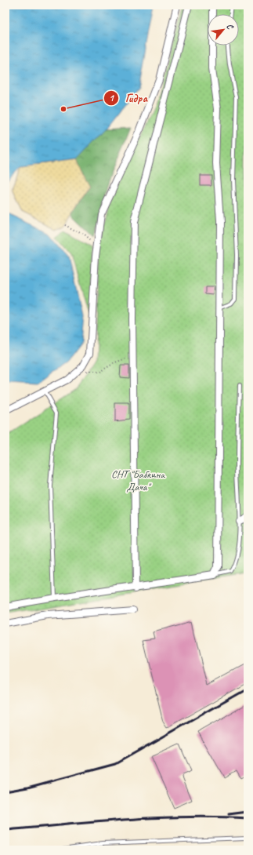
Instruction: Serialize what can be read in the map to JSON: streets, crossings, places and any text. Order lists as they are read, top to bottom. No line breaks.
{"parks":["СНТ \"Бабкина Дача\""],"places":["Гидра"],"north":"top right"}
